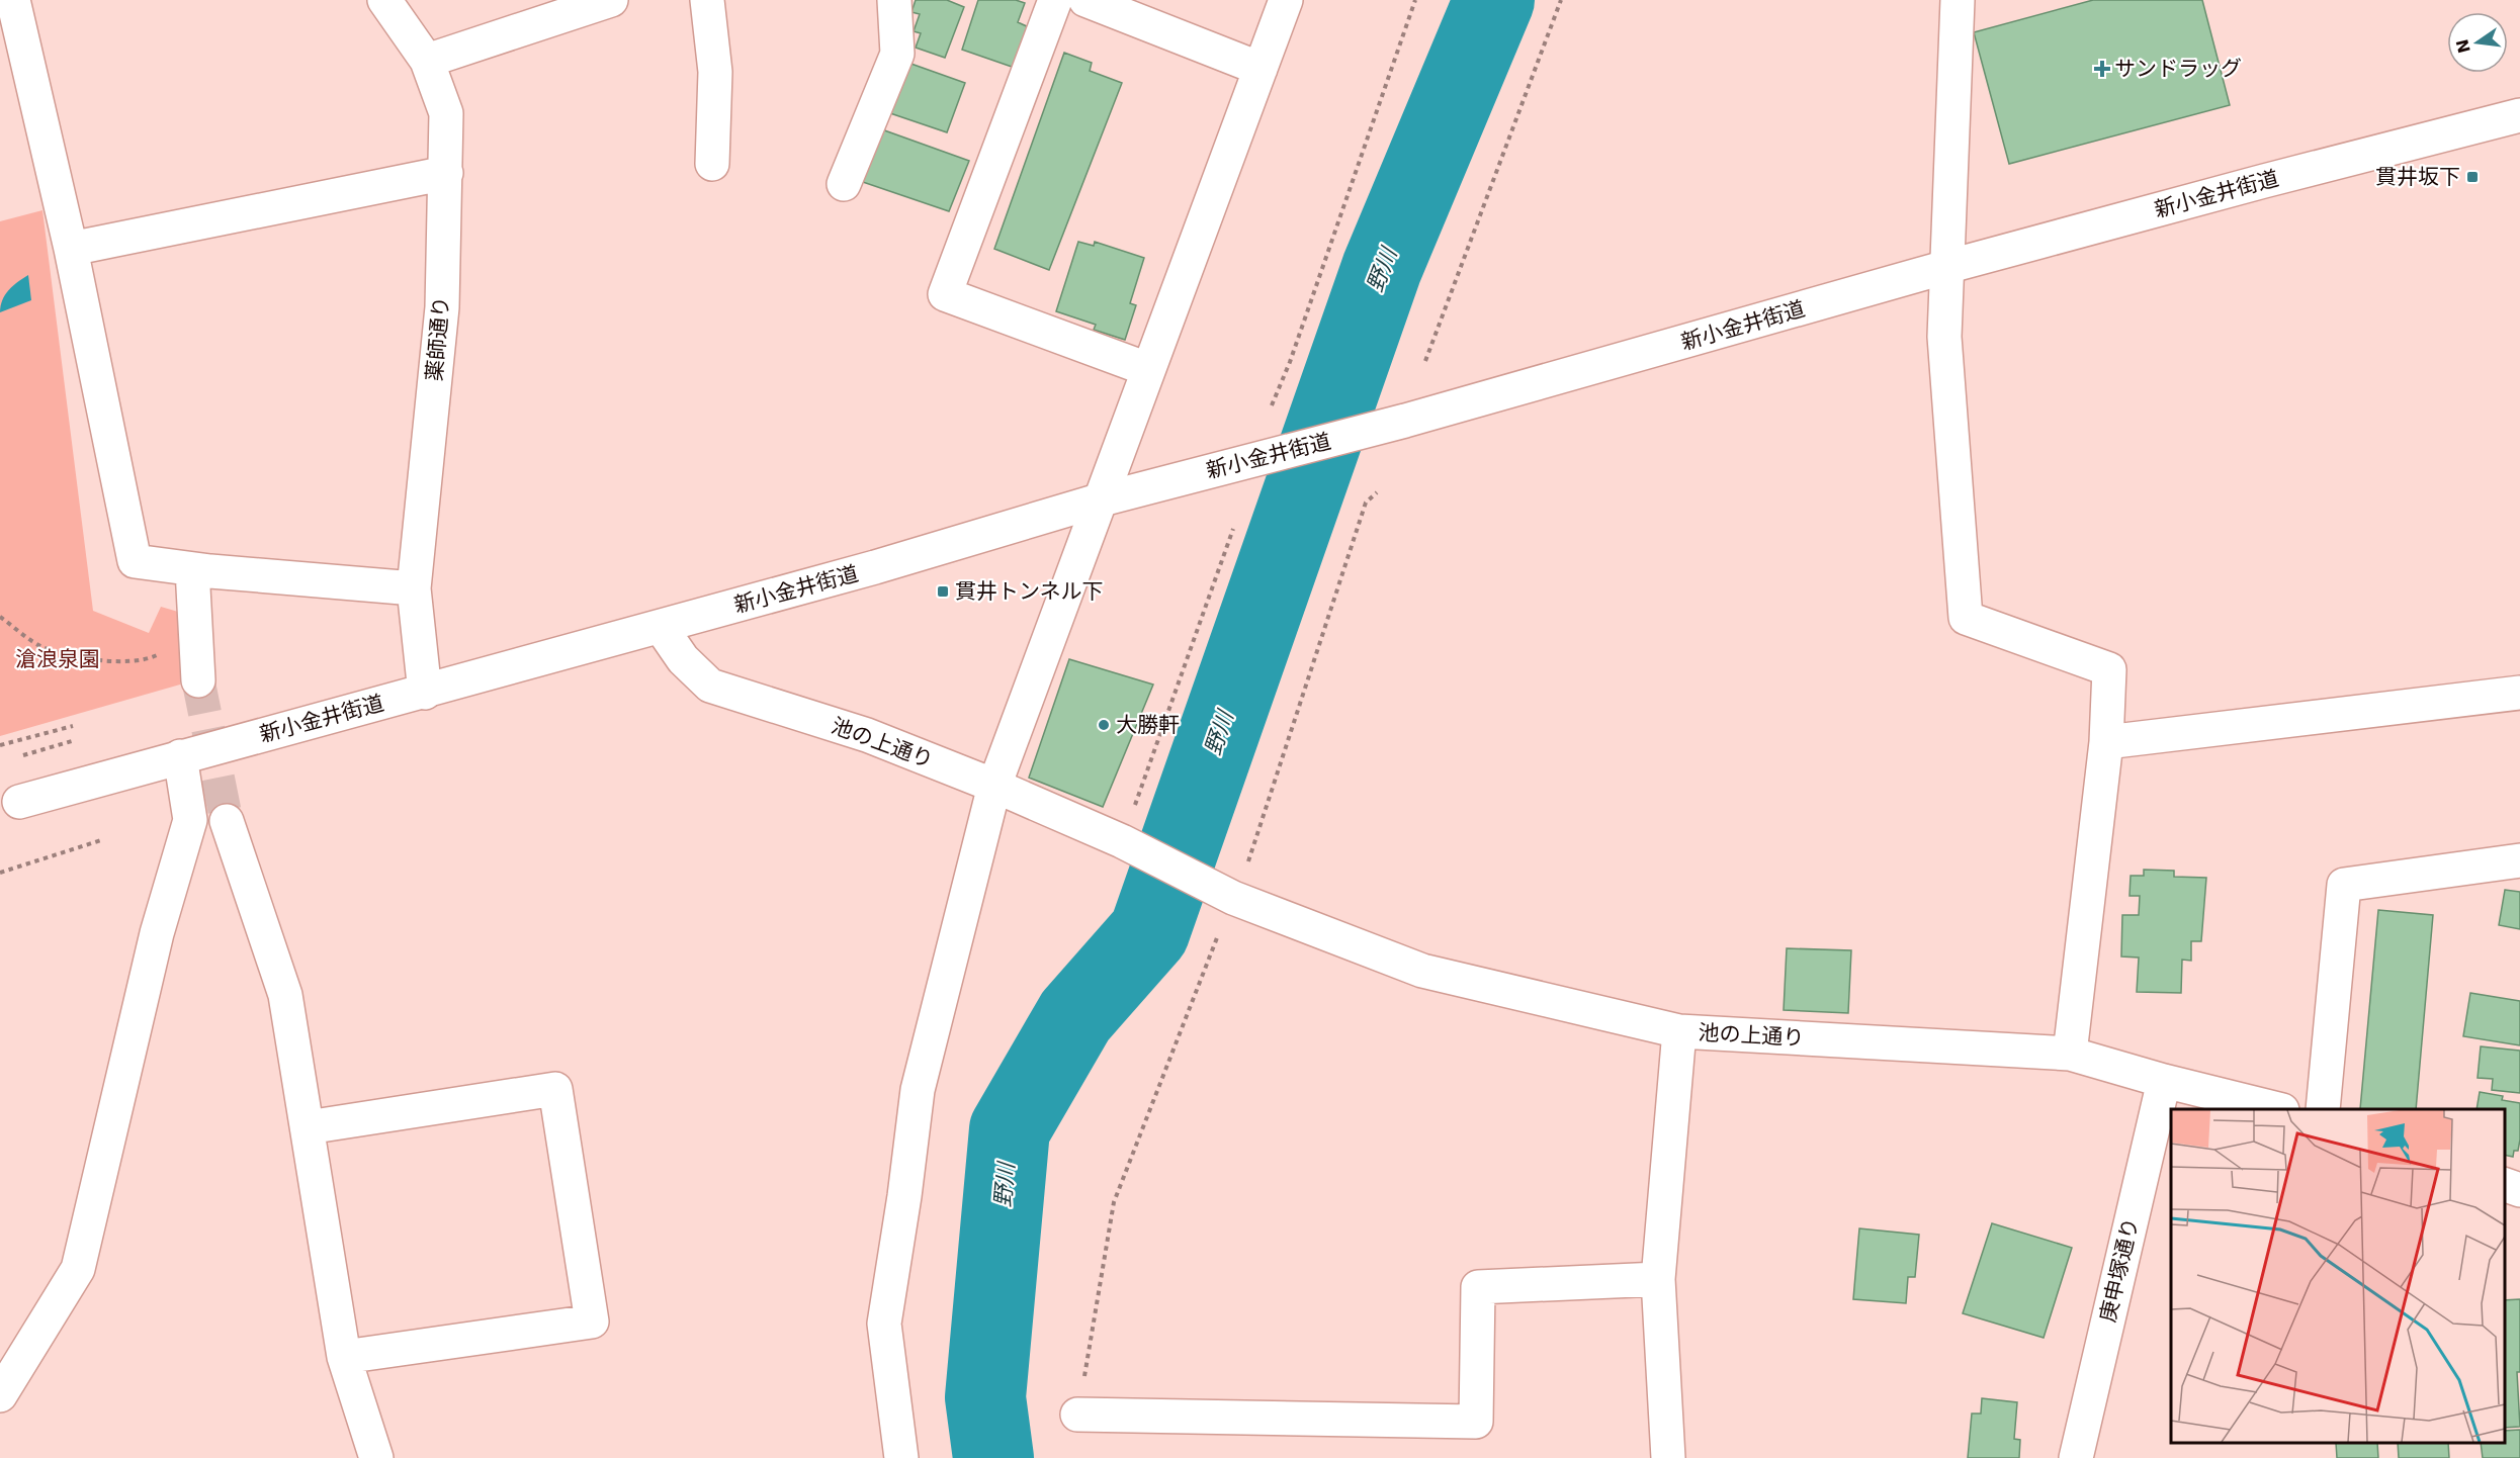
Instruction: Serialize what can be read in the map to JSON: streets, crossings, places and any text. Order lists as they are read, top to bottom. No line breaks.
{"streets":{"street":["新小金井街道","薬師通り","池の上通り","庚申塚通り"]},"crossings":[["新小金井街道","薬師通り"],["新小金井街道","池の上通り"],["池の上通り","庚申塚通り"]],"water":["野川"],"parks":["滄浪泉園"],"places":{"health":["サンドラッグ"],"transit":["貫井坂下","貫井トンネル下"],"other":["大勝軒"]},"north":"left"}
